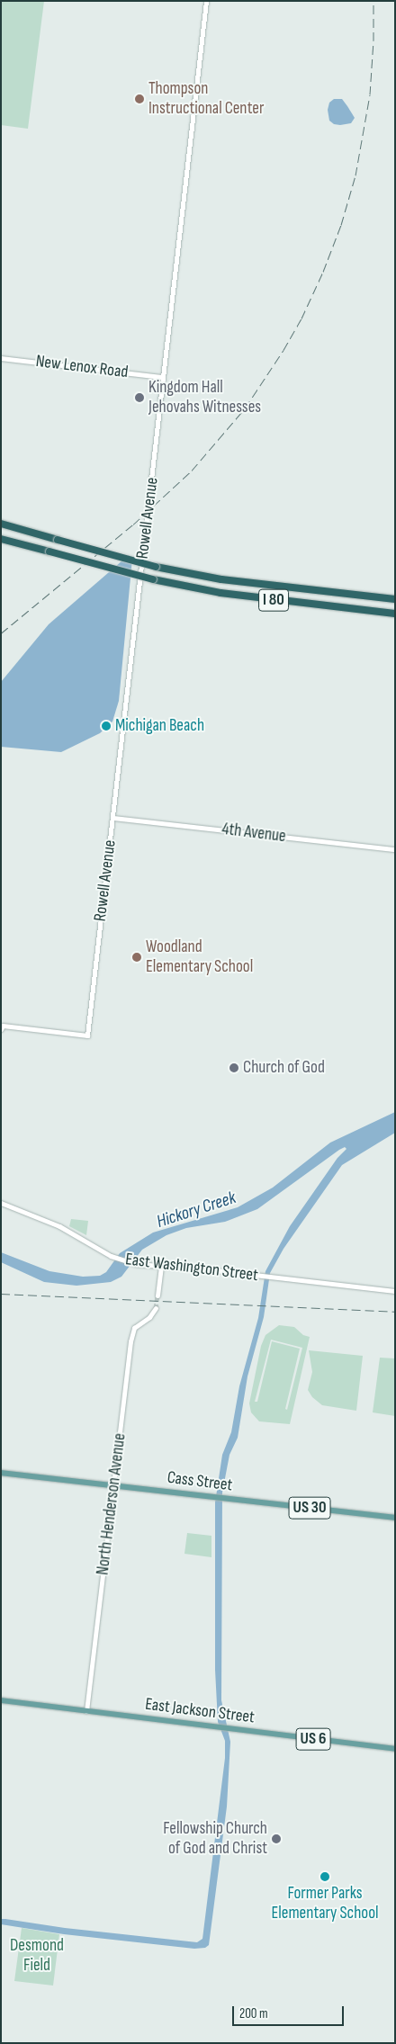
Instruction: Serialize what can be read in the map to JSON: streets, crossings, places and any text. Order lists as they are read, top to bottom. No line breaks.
{"streets":{"highway":["I 80"],"main road":["Cass Street","US 30","East Jackson Street","US 6"],"street":["New Lenox Road","Rowell Avenue","4th Avenue","East Washington Street","North Henderson Avenue"]},"crossings":[["New Lenox Road","Rowell Avenue"],["Rowell Avenue","4th Avenue"],["Cass Street","North Henderson Avenue"],["North Henderson Avenue","East Jackson Street"]],"water":["Hickory Creek"],"parks":["Desmond Field"],"places":["Thompson Instructional Center","Kingdom Hall Jehovahs Witnesses","Michigan Beach","Woodland Elementary School","Church of God","Fellowship Church of God and Christ","Former Parks Elementary School"],"scale_bar":"200 m"}
